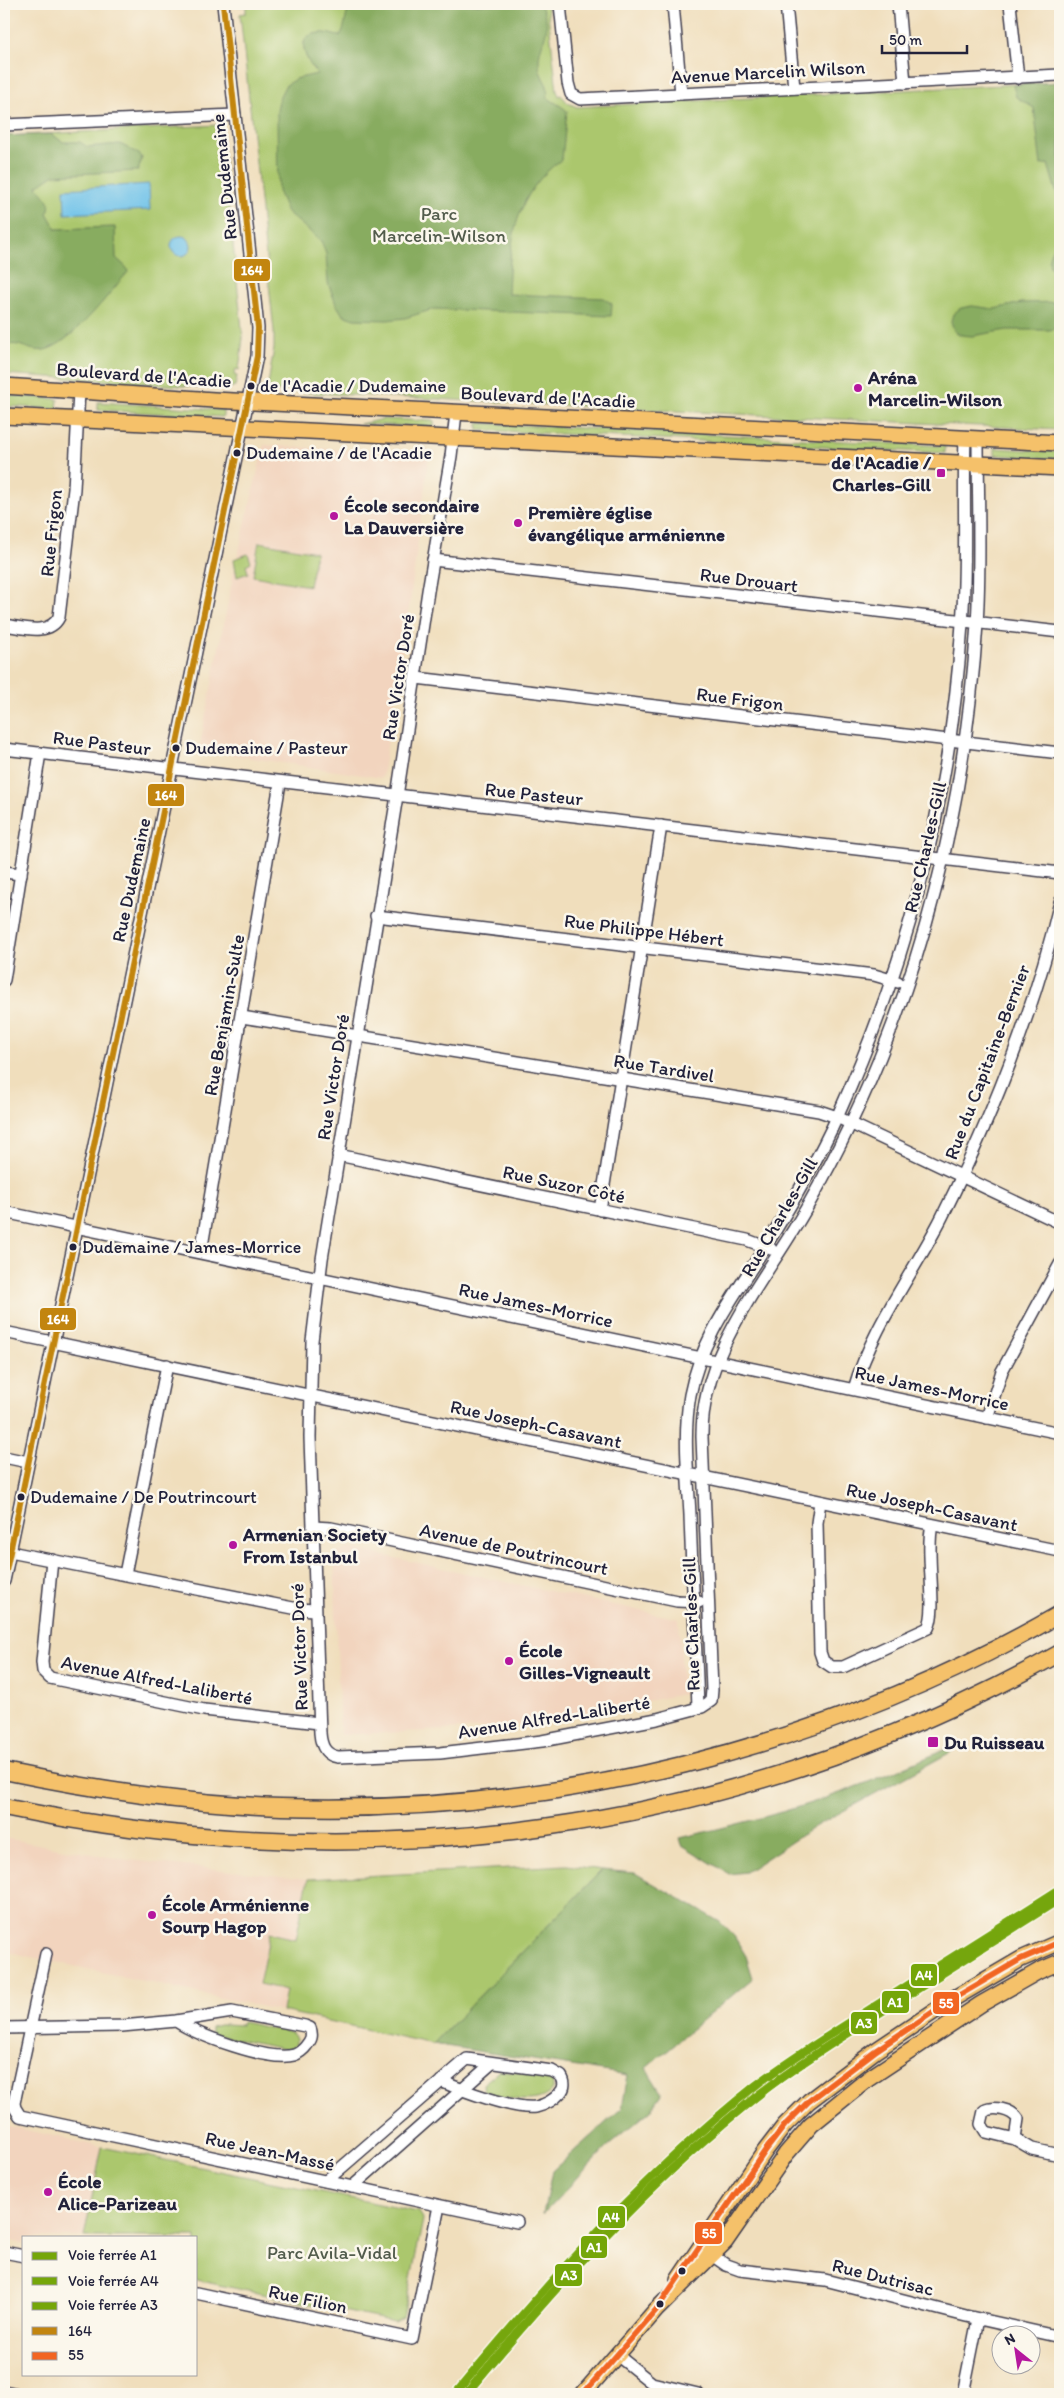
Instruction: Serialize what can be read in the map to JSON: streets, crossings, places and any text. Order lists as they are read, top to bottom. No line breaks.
{"streets":{"main road":["Boulevard de l'Acadie"],"street":["Avenue Marcelin Wilson","Rue Dudemaine","Rue Frigon","Rue Drouart","Rue Victor Doré","Rue Pasteur","Rue Charles-Gill","Rue Philippe Hébert","Rue Benjamin-Sulte","Rue du Capitaine-Bernier","Rue Tardivel","Rue Suzor Côté","Rue James-Morrice","Rue Joseph-Casavant","Avenue de Poutrincourt","Avenue Alfred-Laliberté","Rue Jean-Massé","Rue Dutrisac","Rue Filion"]},"crossings":[["Rue Dudemaine","Boulevard de l'Acadie"],["Rue Dudemaine","Rue Pasteur"],["Rue Dudemaine","Rue James-Morrice"],["Rue Dudemaine","Rue Joseph-Casavant"],["Boulevard de l'Acadie","Rue Frigon"],["Boulevard de l'Acadie","Rue Victor Doré"],["Boulevard de l'Acadie","Rue Charles-Gill"],["Rue Frigon","Rue Victor Doré"],["Rue Frigon","Rue Charles-Gill"],["Rue Drouart","Rue Victor Doré"],["Rue Drouart","Rue Charles-Gill"],["Rue Victor Doré","Rue Pasteur"],["Rue Victor Doré","Rue Philippe Hébert"],["Rue Victor Doré","Rue Tardivel"],["Rue Victor Doré","Rue Suzor Côté"],["Rue Victor Doré","Rue James-Morrice"],["Rue Victor Doré","Rue Joseph-Casavant"],["Rue Victor Doré","Avenue de Poutrincourt"],["Rue Victor Doré","Avenue Alfred-Laliberté"],["Rue Pasteur","Rue Charles-Gill"],["Rue Pasteur","Rue Benjamin-Sulte"],["Rue Charles-Gill","Rue Philippe Hébert"],["Rue Charles-Gill","Rue Tardivel"],["Rue Charles-Gill","Rue Suzor Côté"],["Rue Charles-Gill","Rue James-Morrice"],["Rue Charles-Gill","Rue Joseph-Casavant"],["Rue Charles-Gill","Avenue de Poutrincourt"],["Rue Charles-Gill","Avenue Alfred-Laliberté"],["Rue Benjamin-Sulte","Rue Tardivel"],["Rue Benjamin-Sulte","Rue James-Morrice"],["Rue du Capitaine-Bernier","Rue Tardivel"],["Rue du Capitaine-Bernier","Rue James-Morrice"],["Rue Jean-Massé","Rue Filion"]],"parks":["Parc Marcelin-Wilson","Parc Avila-Vidal"],"places":{"other":["de l'Acadie / Dudemaine","Aréna Marcelin-Wilson","Dudemaine / de l'Acadie","École secondaire La Dauversière","Première église évangélique arménienne","Dudemaine / Pasteur","Dudemaine / James-Morrice","Dudemaine / De Poutrincourt","Armenian Society From Istanbul","École Gilles-Vigneault","École Arménienne Sourp Hagop","École Alice-Parizeau"],"transit":["de l'Acadie / Charles-Gill","Du Ruisseau"]},"lines":["transit line 164","rail line A4","rail line A1","rail line A3","transit line 55"],"legend":["Voie ferrée A1","Voie ferrée A4","Voie ferrée A3","164","55"],"scale_bar":"50 m","north":"top left"}
